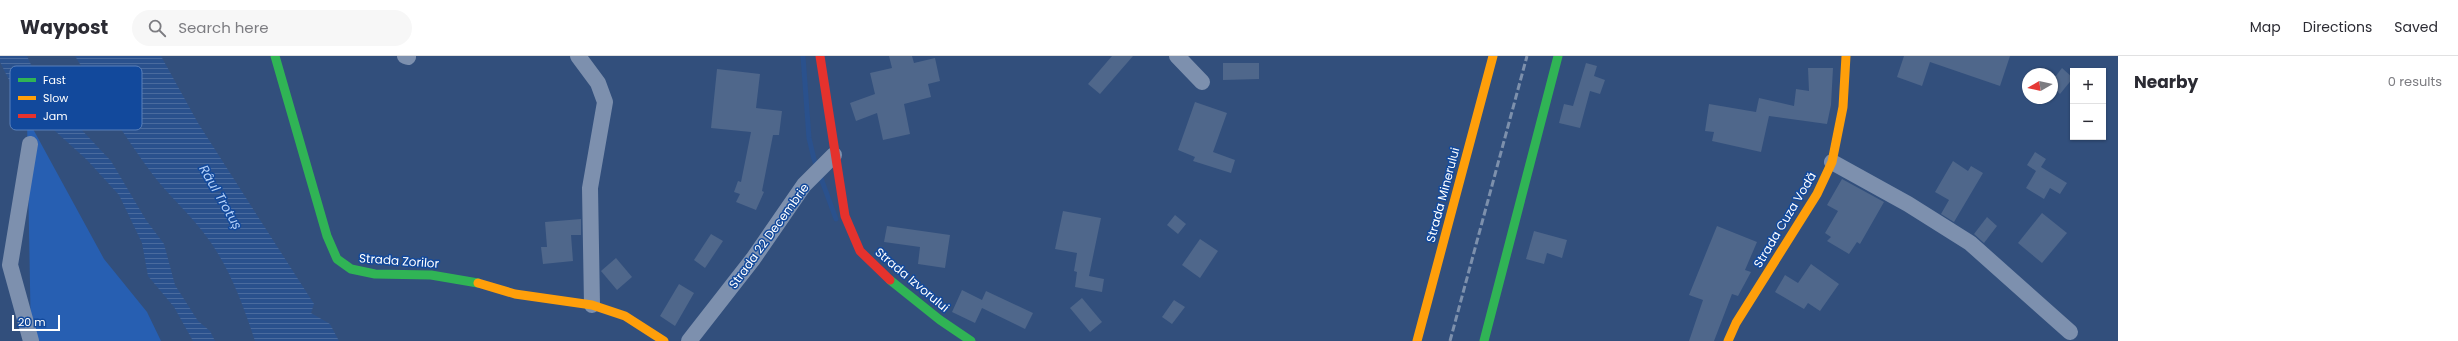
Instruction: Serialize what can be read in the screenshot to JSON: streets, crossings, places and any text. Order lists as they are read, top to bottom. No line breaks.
{"streets":{"street":["Strada Minerului","Strada Cuza Vodă","Strada 22 Decembrie","Strada Zorilor","Strada Izvorului"]},"crossings":[["Strada 22 Decembrie","Strada Izvorului"]],"water":["Râul Trotuș"],"legend":["Fast","Slow","Jam"],"scale_bar":"20 m","north":"left","page":{"header":"Waypost","search":"Search here","nav":["Map","Directions","Saved"],"heading":["Nearby","0 results"],"map_buttons":["+","−"],"scale":"20 m"}}
